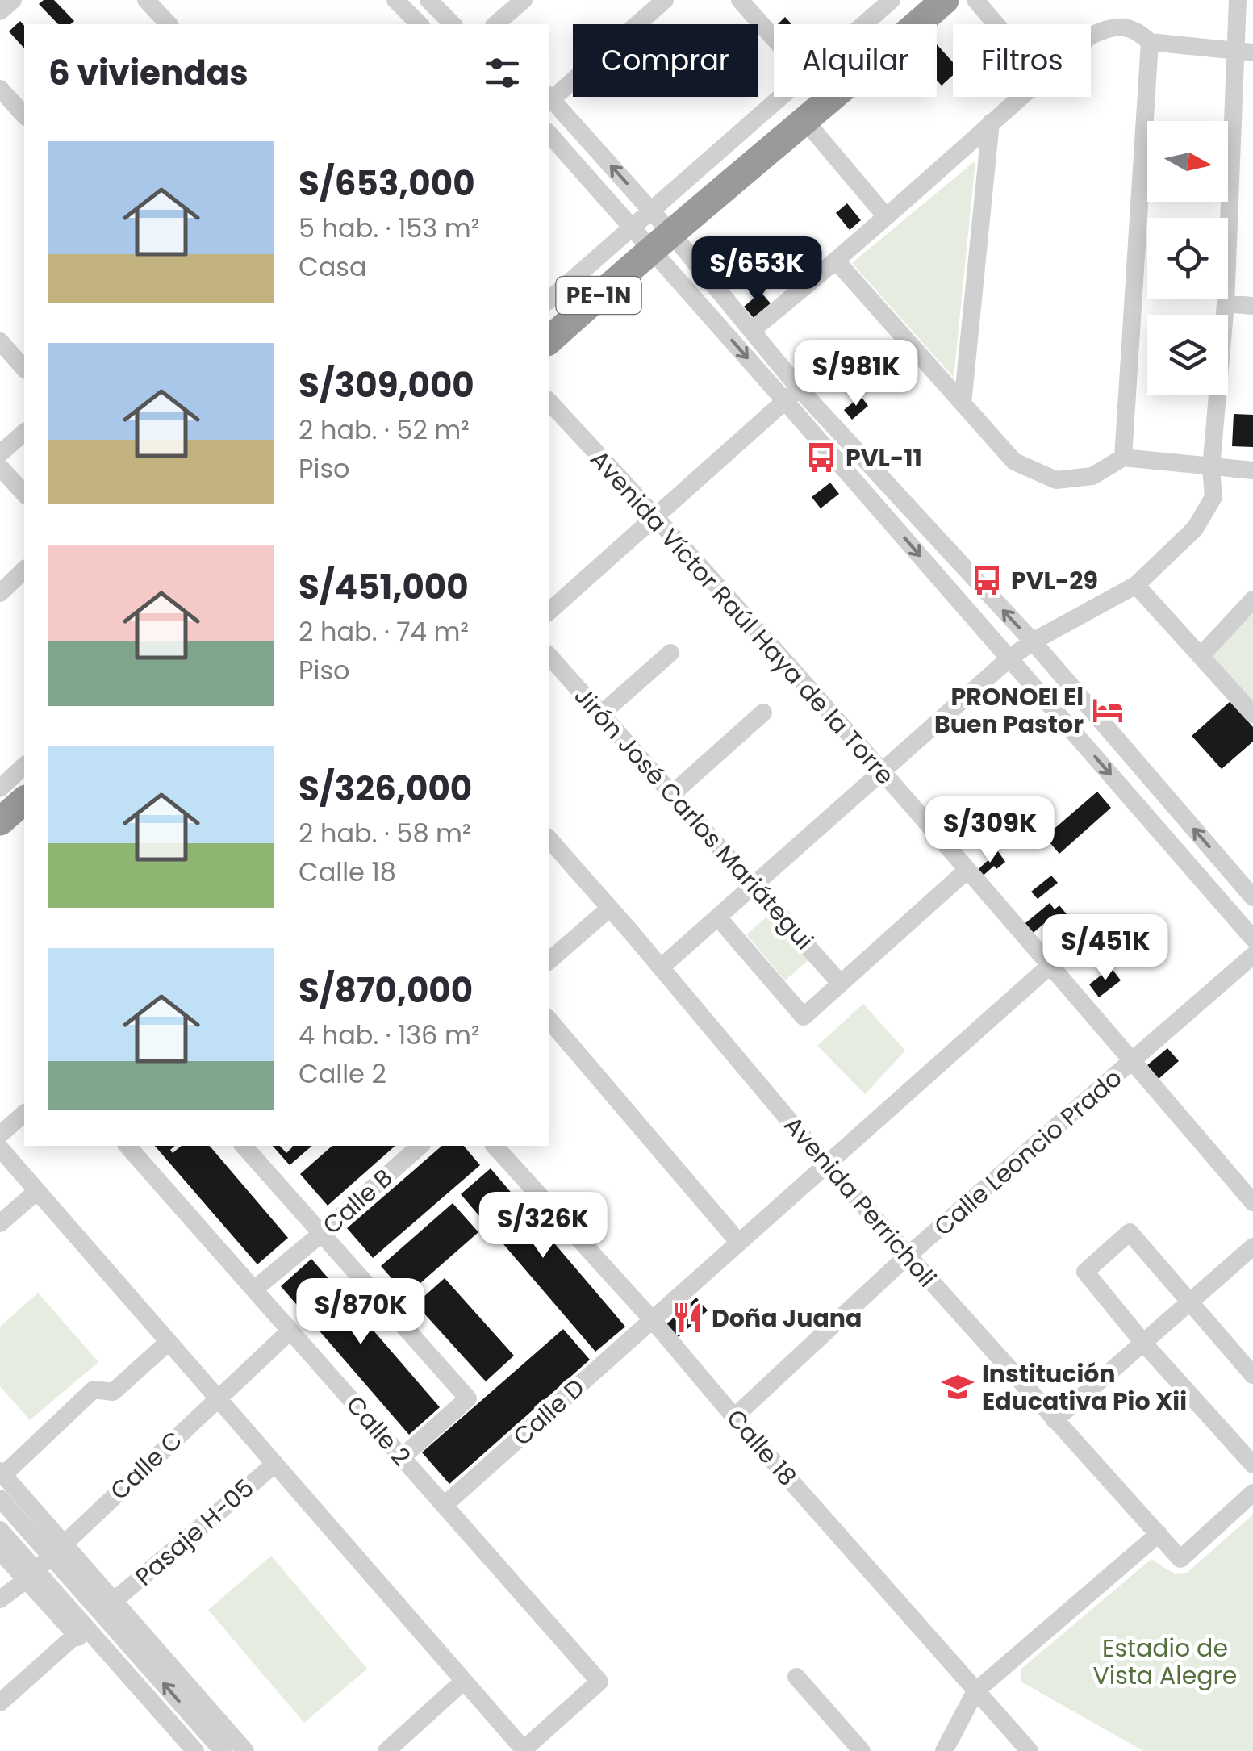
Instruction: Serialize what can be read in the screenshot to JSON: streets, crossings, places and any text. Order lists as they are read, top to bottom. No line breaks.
{"streets":{"highway":["PE-1N"],"street":["Avenida Víctor Raúl Haya de la Torre","Jirón José Carlos Mariátegui","Calle Leoncio Prado","Calle B","Avenida Perricholi","Calle D","Calle 2","Calle 18","Calle C","Pasaje H-05"]},"crossings":[["Avenida Víctor Raúl Haya de la Torre","Calle Leoncio Prado"],["Avenida Víctor Raúl Haya de la Torre","Calle D"],["Calle Leoncio Prado","Avenida Perricholi"],["Calle Leoncio Prado","Calle 18"],["Calle B","Calle 2"],["Avenida Perricholi","Calle D"],["Calle D","Calle 2"],["Calle D","Calle 18"],["Calle 2","Calle C"]],"parks":["Estadio de Vista Alegre"],"places":{"bus stop":["PVL-11","PVL-29"],"hotel":["PRONOEI El Buen Pastor"],"restaurant":["Doña Juana"],"school or university":["Institución Educativa Pio Xii"]},"north":"right","page":{"chip":["Comprar","Alquilar","Filtros"],"heading":"6 viviendas","list":[{"name":"S/653,000","note":"5 hab. · 153 m² · Casa"},{"name":"S/309,000","note":"2 hab. · 52 m² · Piso"},{"name":"S/451,000","note":"2 hab. · 74 m² · Piso"},{"name":"S/326,000","note":"2 hab. · 58 m² · Calle 18"},{"name":"S/870,000","note":"4 hab. · 136 m² · Calle 2"}],"price":["S/653K","S/981K","S/309K","S/451K","S/326K","S/870K"]}}
